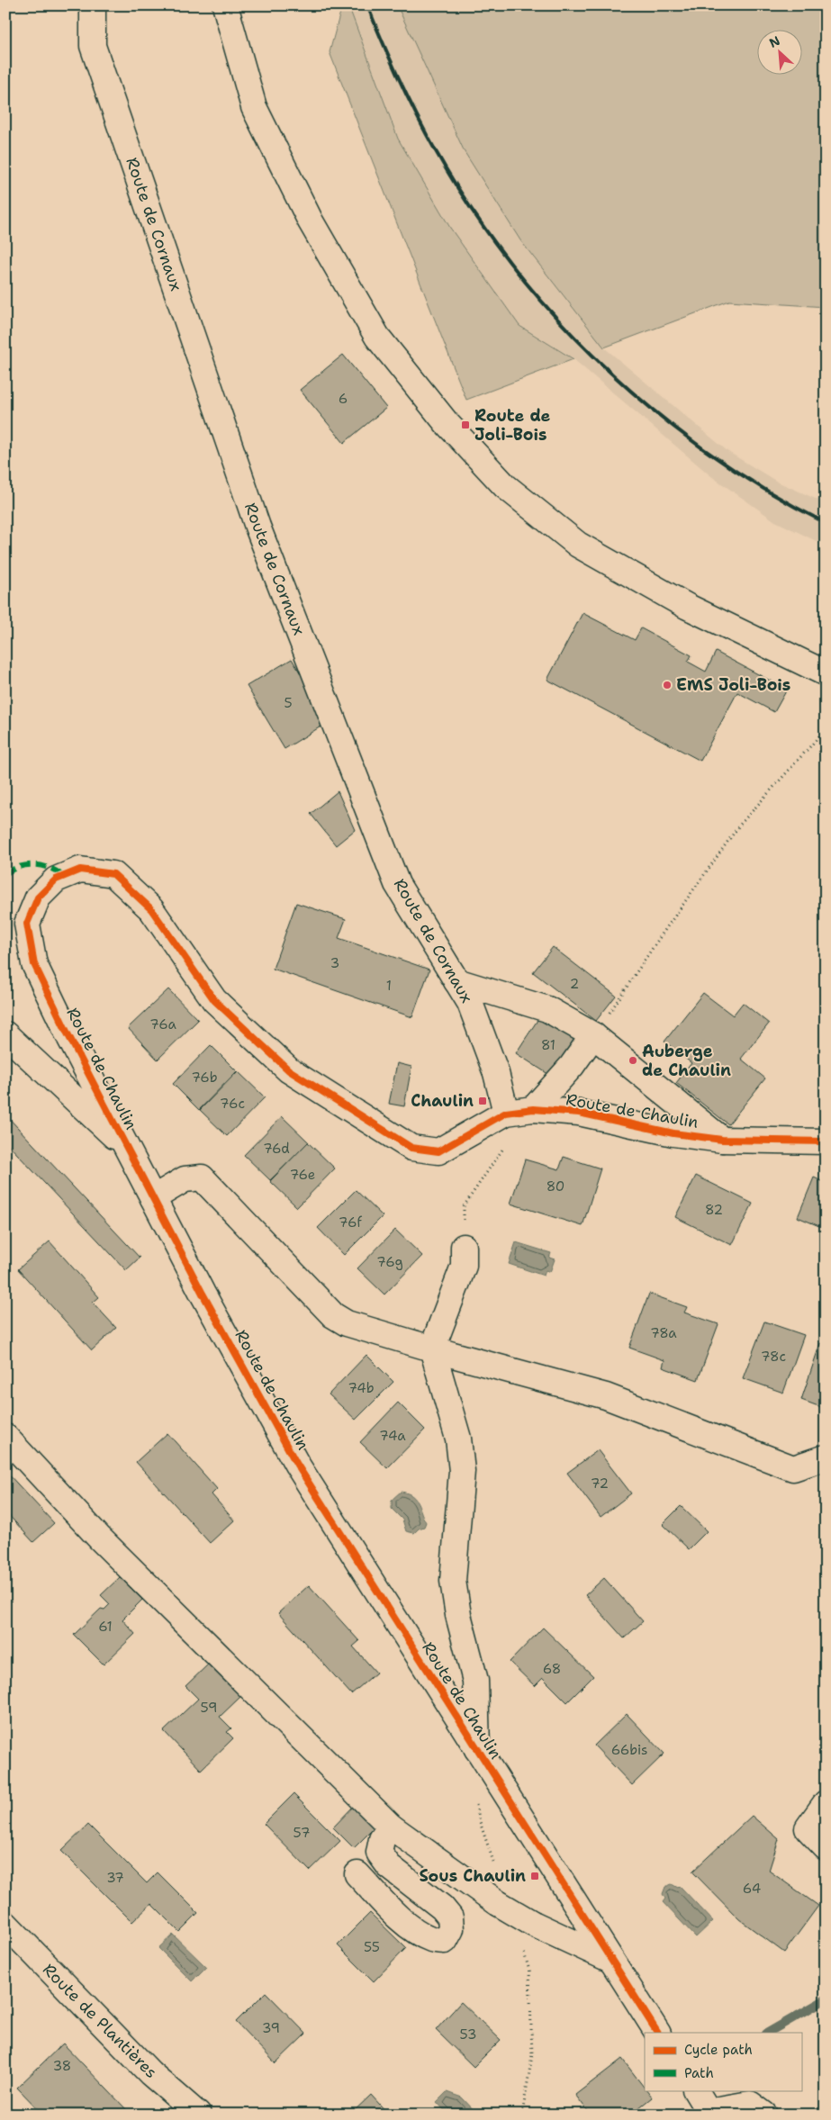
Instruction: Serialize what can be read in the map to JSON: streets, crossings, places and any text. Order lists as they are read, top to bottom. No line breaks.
{"streets":{"street":["Route de Cornaux","Route de Chaulin","Route de Plantières"]},"crossings":[["Route de Cornaux","Route de Chaulin"]],"places":{"transit":["Route de Joli-Bois","Chaulin","Sous Chaulin"],"other":["EMS Joli-Bois","Auberge de Chaulin"]},"house_numbers":["6","5","3","2","1","76a","81","76b","76c","76d","76e","80","82","76f","76g","78a","78c","74b","74a","72","61","68","59","66bis","57","37","64","55","39","53","38"],"legend":["Cycle path","Path"],"north":"top left"}
